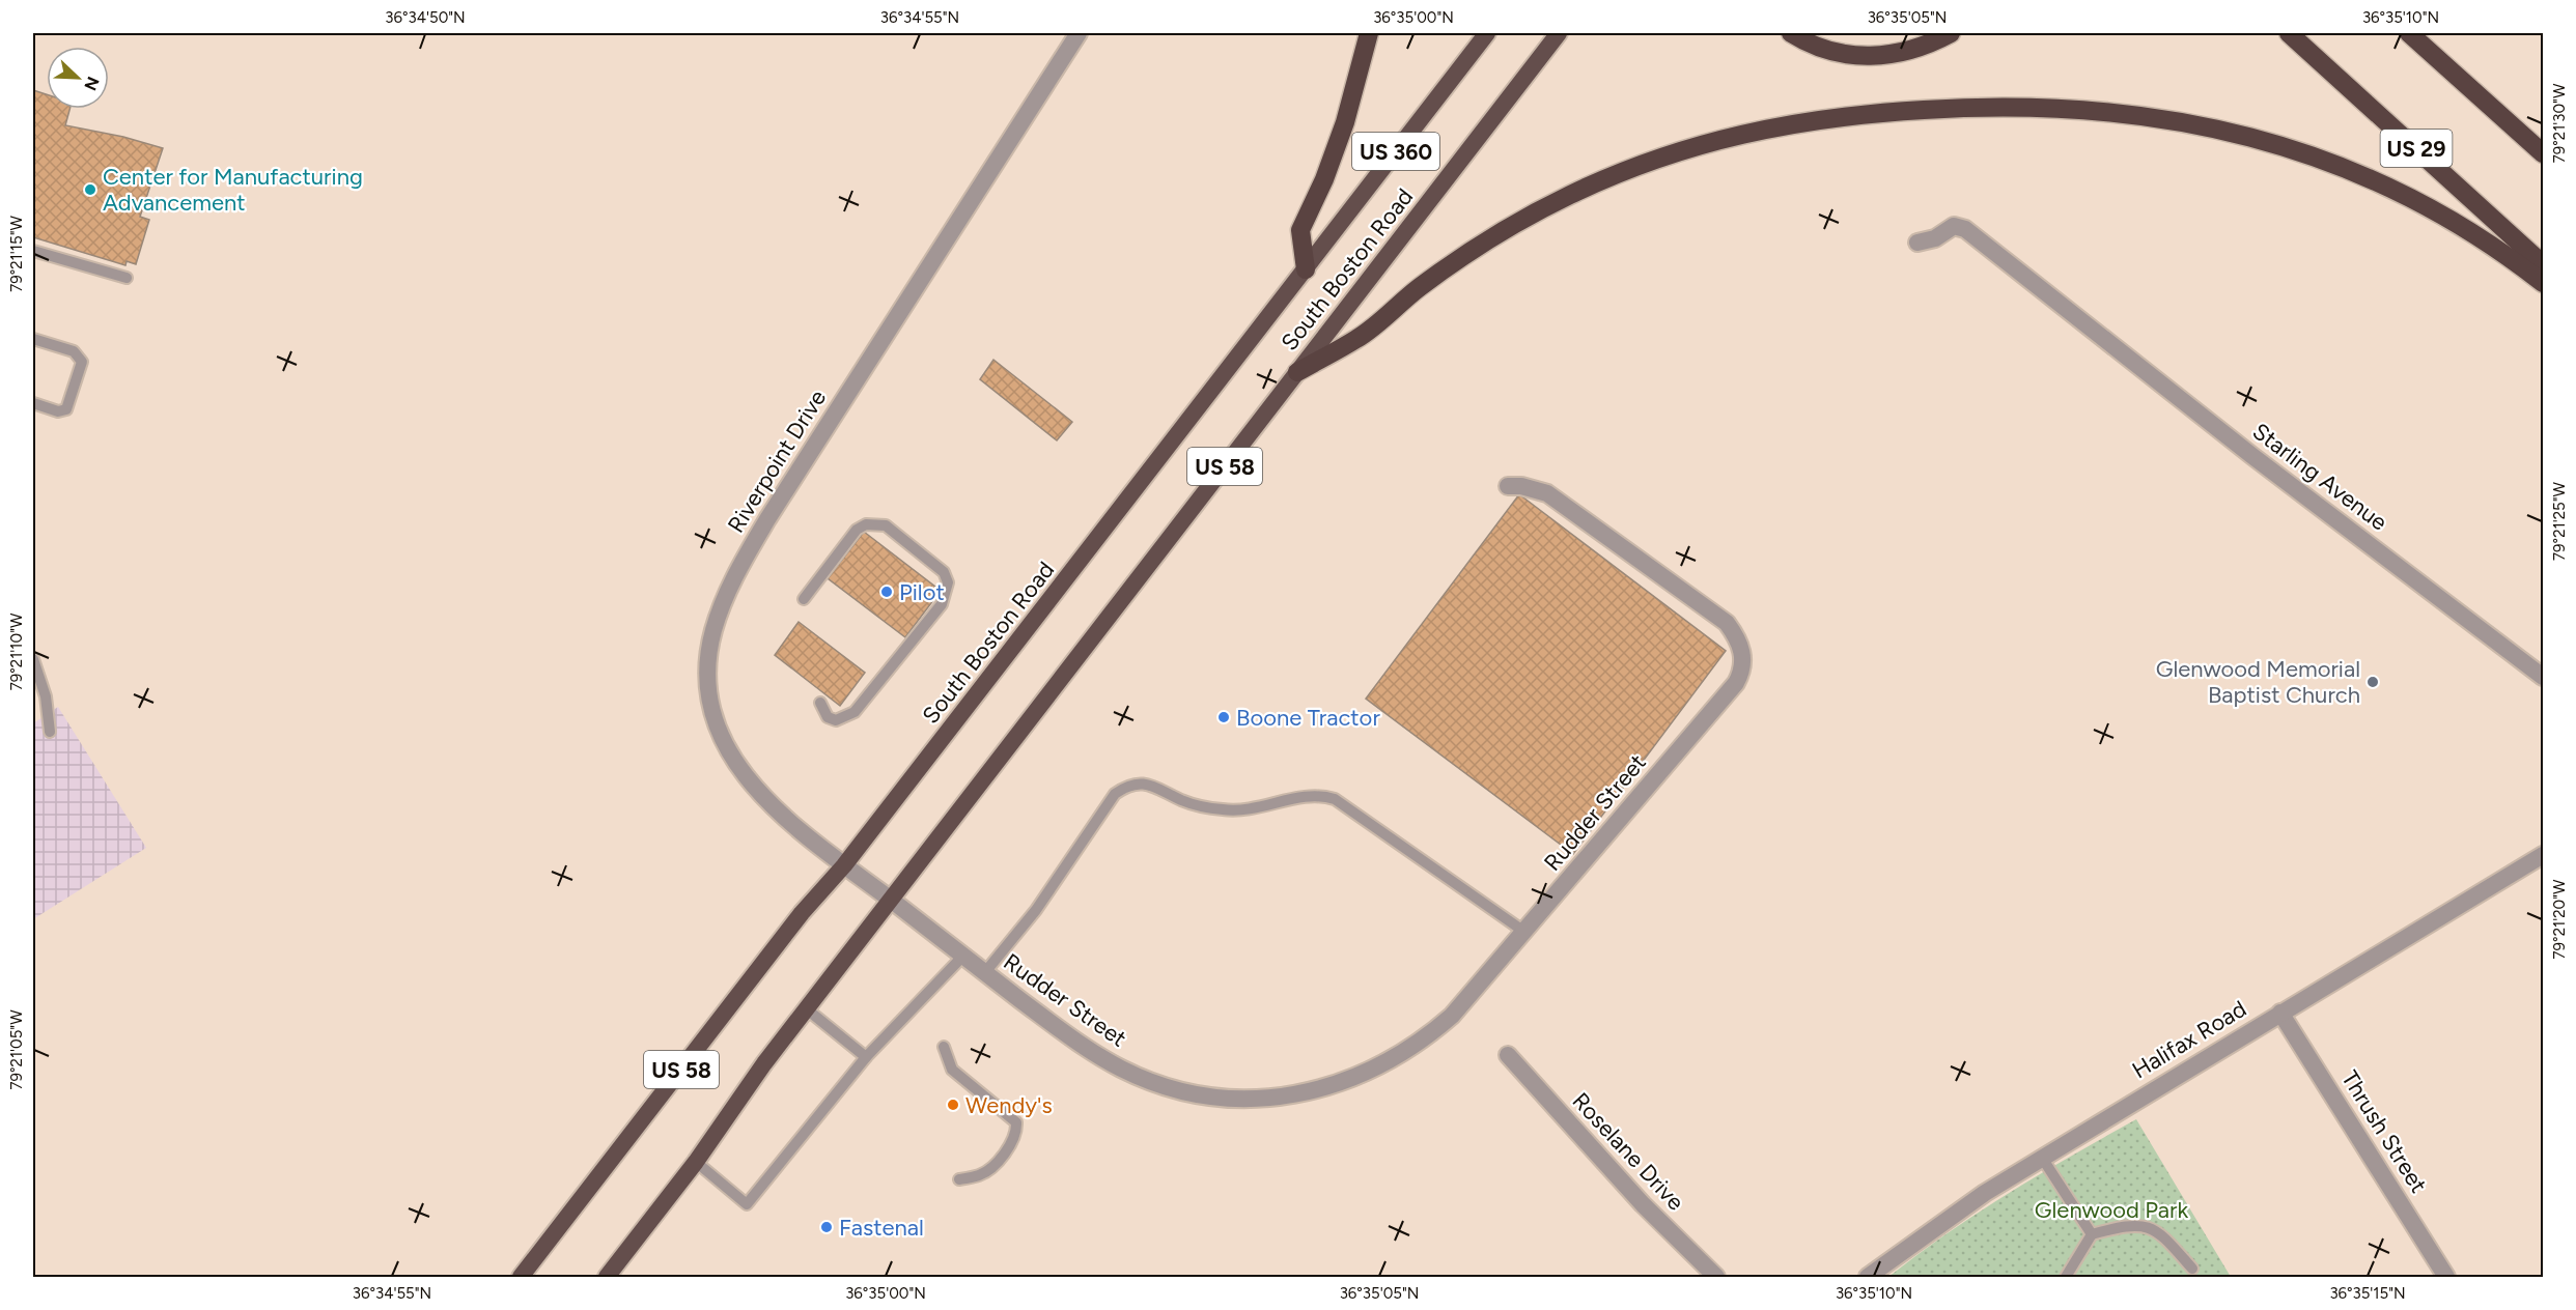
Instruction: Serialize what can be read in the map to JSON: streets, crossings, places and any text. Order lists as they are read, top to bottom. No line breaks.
{"streets":{"highway":["US 29","US 360","South Boston Road","US 58"],"street":["Riverpoint Drive","Starling Avenue","Rudder Street","Halifax Road","Thrush Street","Roselane Drive"]},"crossings":[["South Boston Road","Riverpoint Drive"],["South Boston Road","Rudder Street"],["Riverpoint Drive","Rudder Street"],["Halifax Road","Thrush Street"]],"parks":["Glenwood Park"],"places":["Center for Manufacturing Advancement","Pilot","Glenwood Memorial Baptist Church","Boone Tractor","Wendy's","Fastenal"],"north":"bottom right","coordinates":["36°34'50\"N","36°34'55\"N","36°35'00\"N","36°35'05\"N","36°35'10\"N","79°21'30\"W","79°21'15\"W","79°21'25\"W","79°21'10\"W","79°21'20\"W","79°21'05\"W","36°35'15\"N"]}
